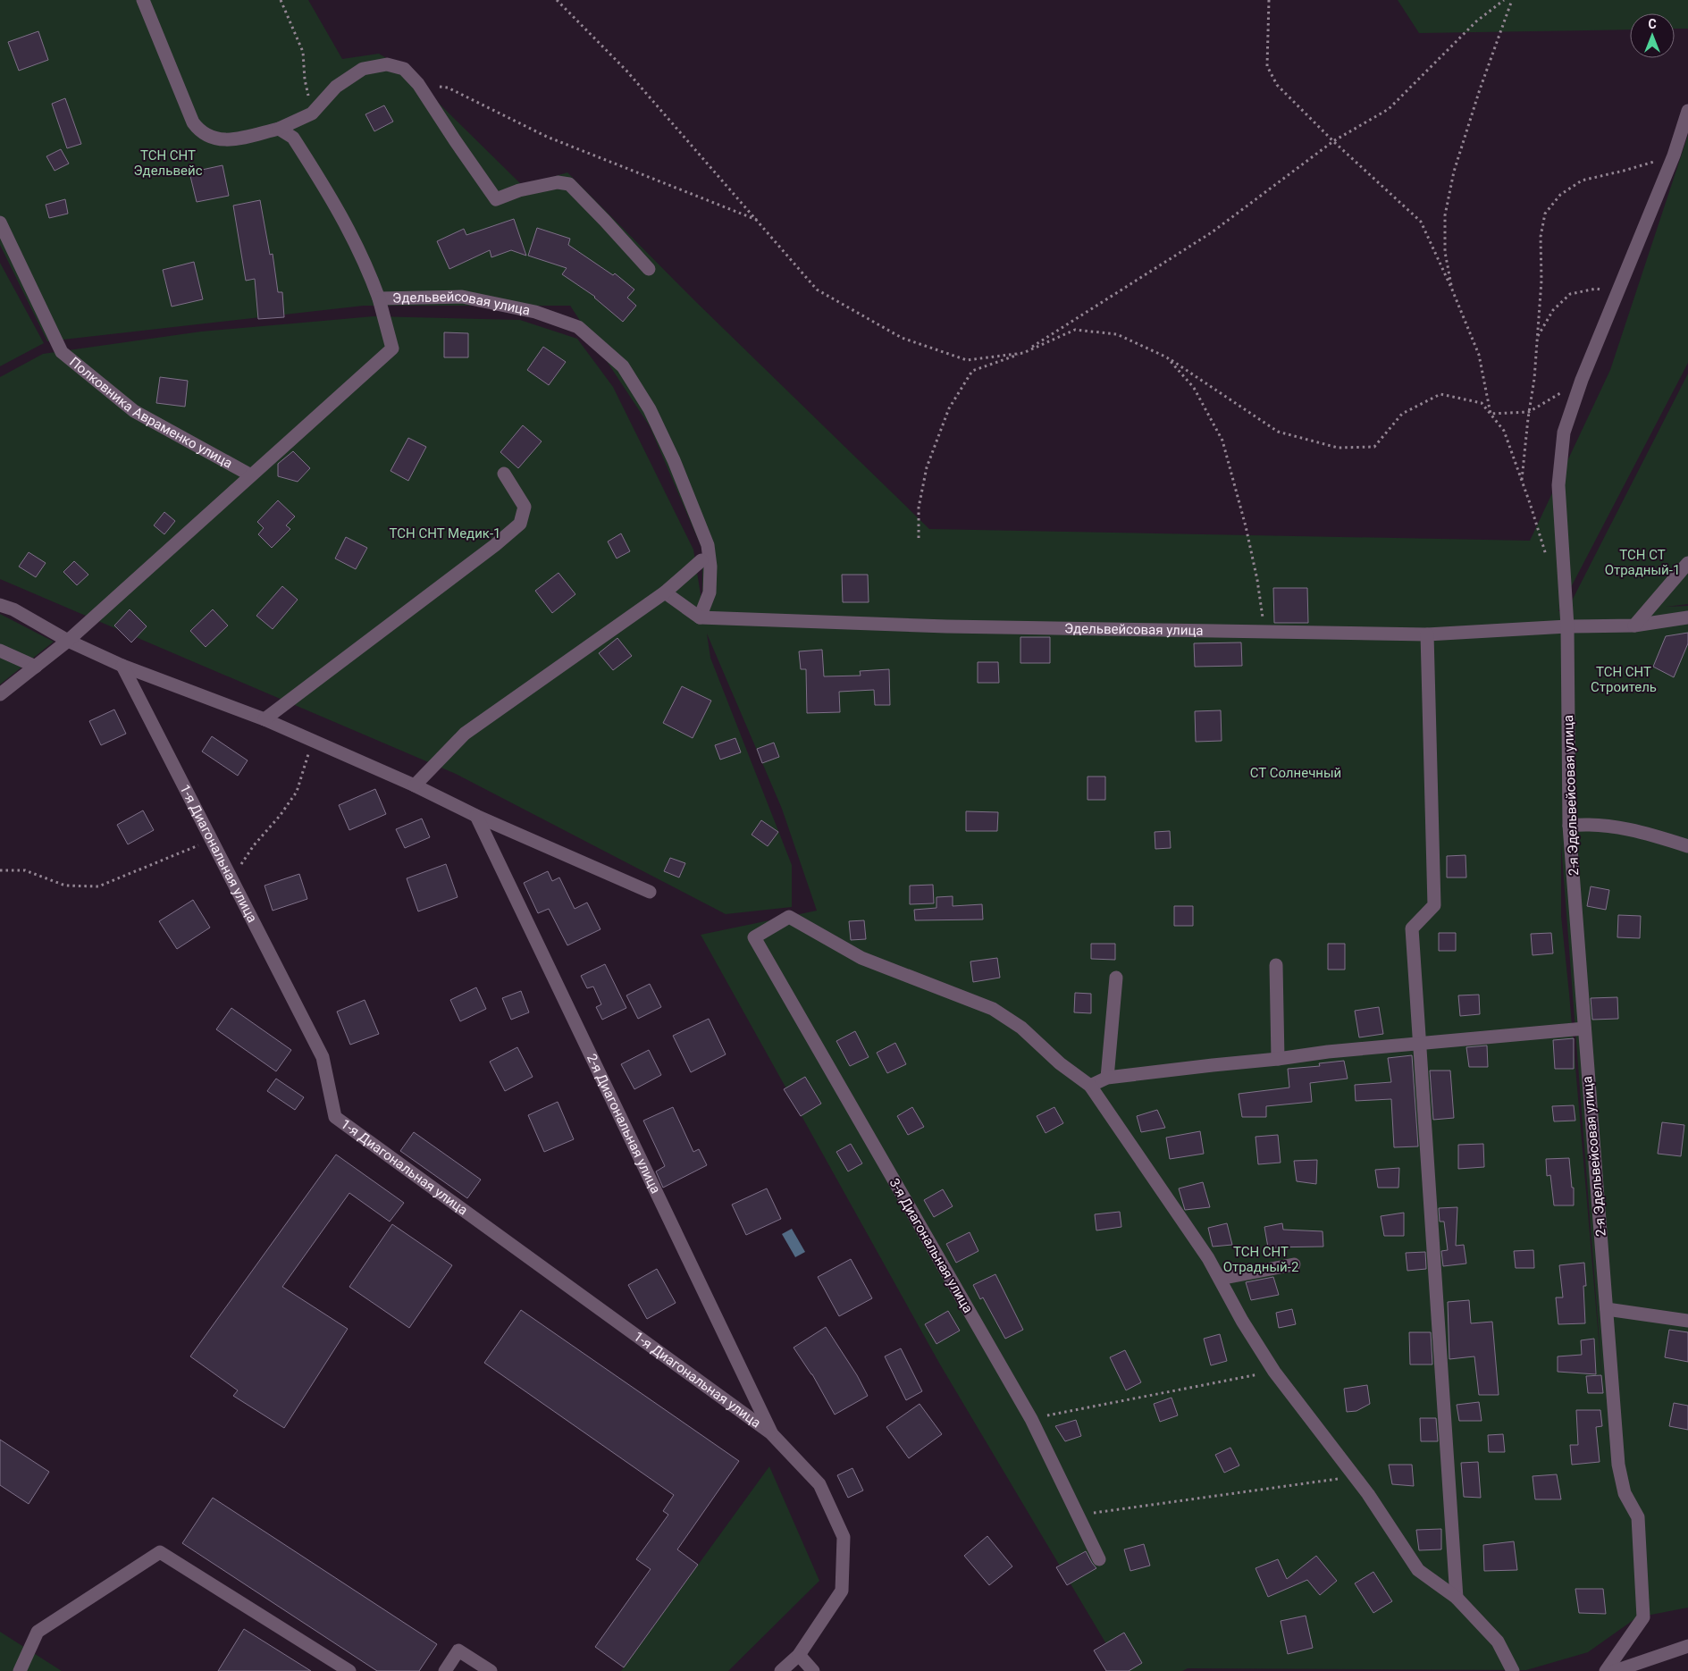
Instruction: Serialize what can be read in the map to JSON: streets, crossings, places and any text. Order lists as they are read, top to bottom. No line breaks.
{"streets":{"street":["Эдельвейсовая улица","Полковника Авраменко улица","2-я Эдельвейсовая улица","1-я Диагональная улица","2-я Диагональная улица","3-я Диагональная улица"]},"crossings":[["Эдельвейсовая улица","2-я Эдельвейсовая улица"],["1-я Диагональная улица","2-я Диагональная улица"]],"parks":["ТСН СНТ Эдельвейс","ТСН СНТ Медик-1","ТСН СТ Отрадный-1","ТСН СНТ Строитель","СТ Солнечный","ТСН СНТ Отрадный-2"],"north":"top"}
